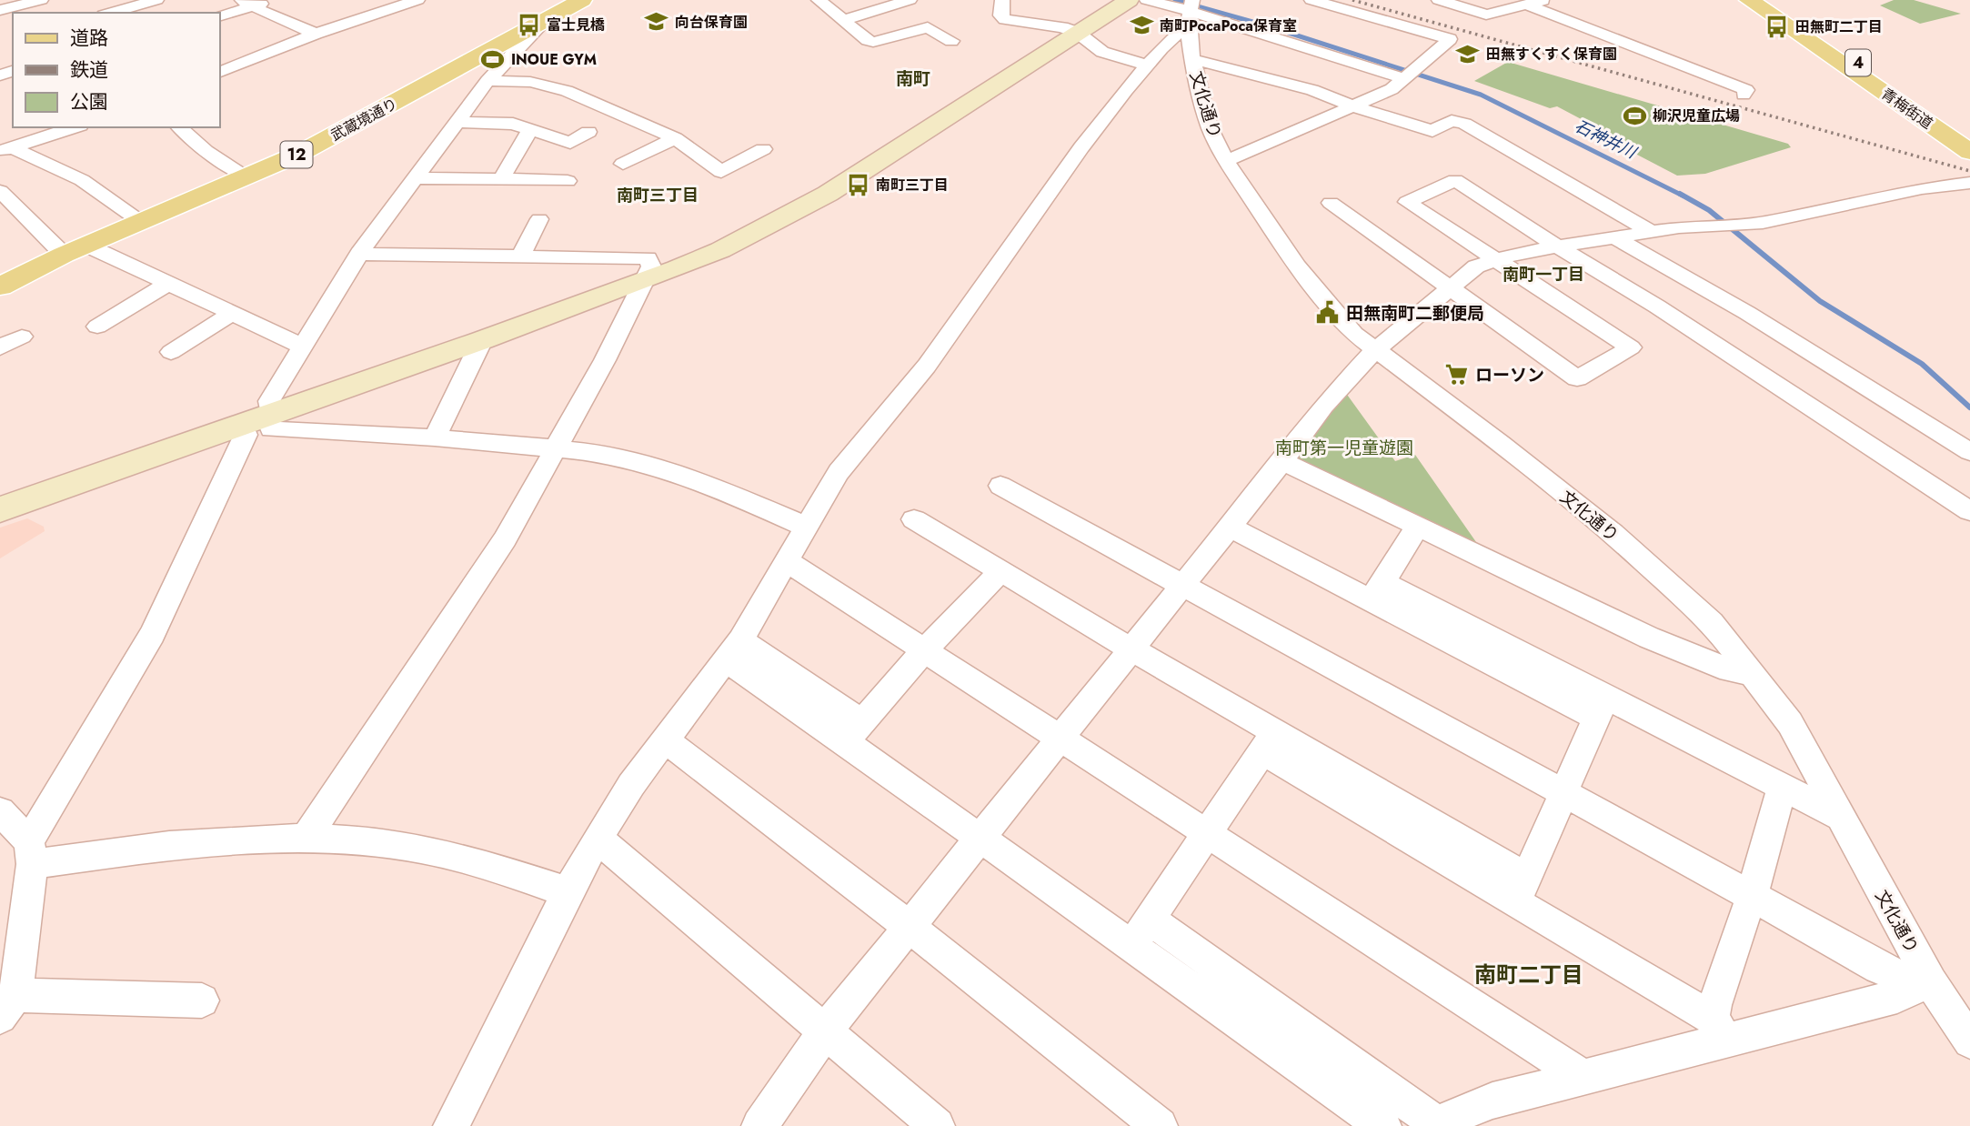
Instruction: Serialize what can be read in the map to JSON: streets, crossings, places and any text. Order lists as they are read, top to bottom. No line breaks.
{"streets":{"main road":["4","青梅街道","武蔵境通り","12"],"street":["文化通り"]},"districts":["南町","南町三丁目","南町一丁目","南町二丁目"],"water":["石神井川"],"parks":["南町第一児童遊園"],"places":{"school or university":["向台保育園","南町PocaPoca保育室","田無すくすく保育園"],"bus stop":["富士見橋","田無町二丁目","南町三丁目"],"sports":["INOUE GYM","柳沢児童広場"],"public building":["田無南町二郵便局"],"supermarket":["ローソン"]},"legend":["道路","鉄道","公園"]}
